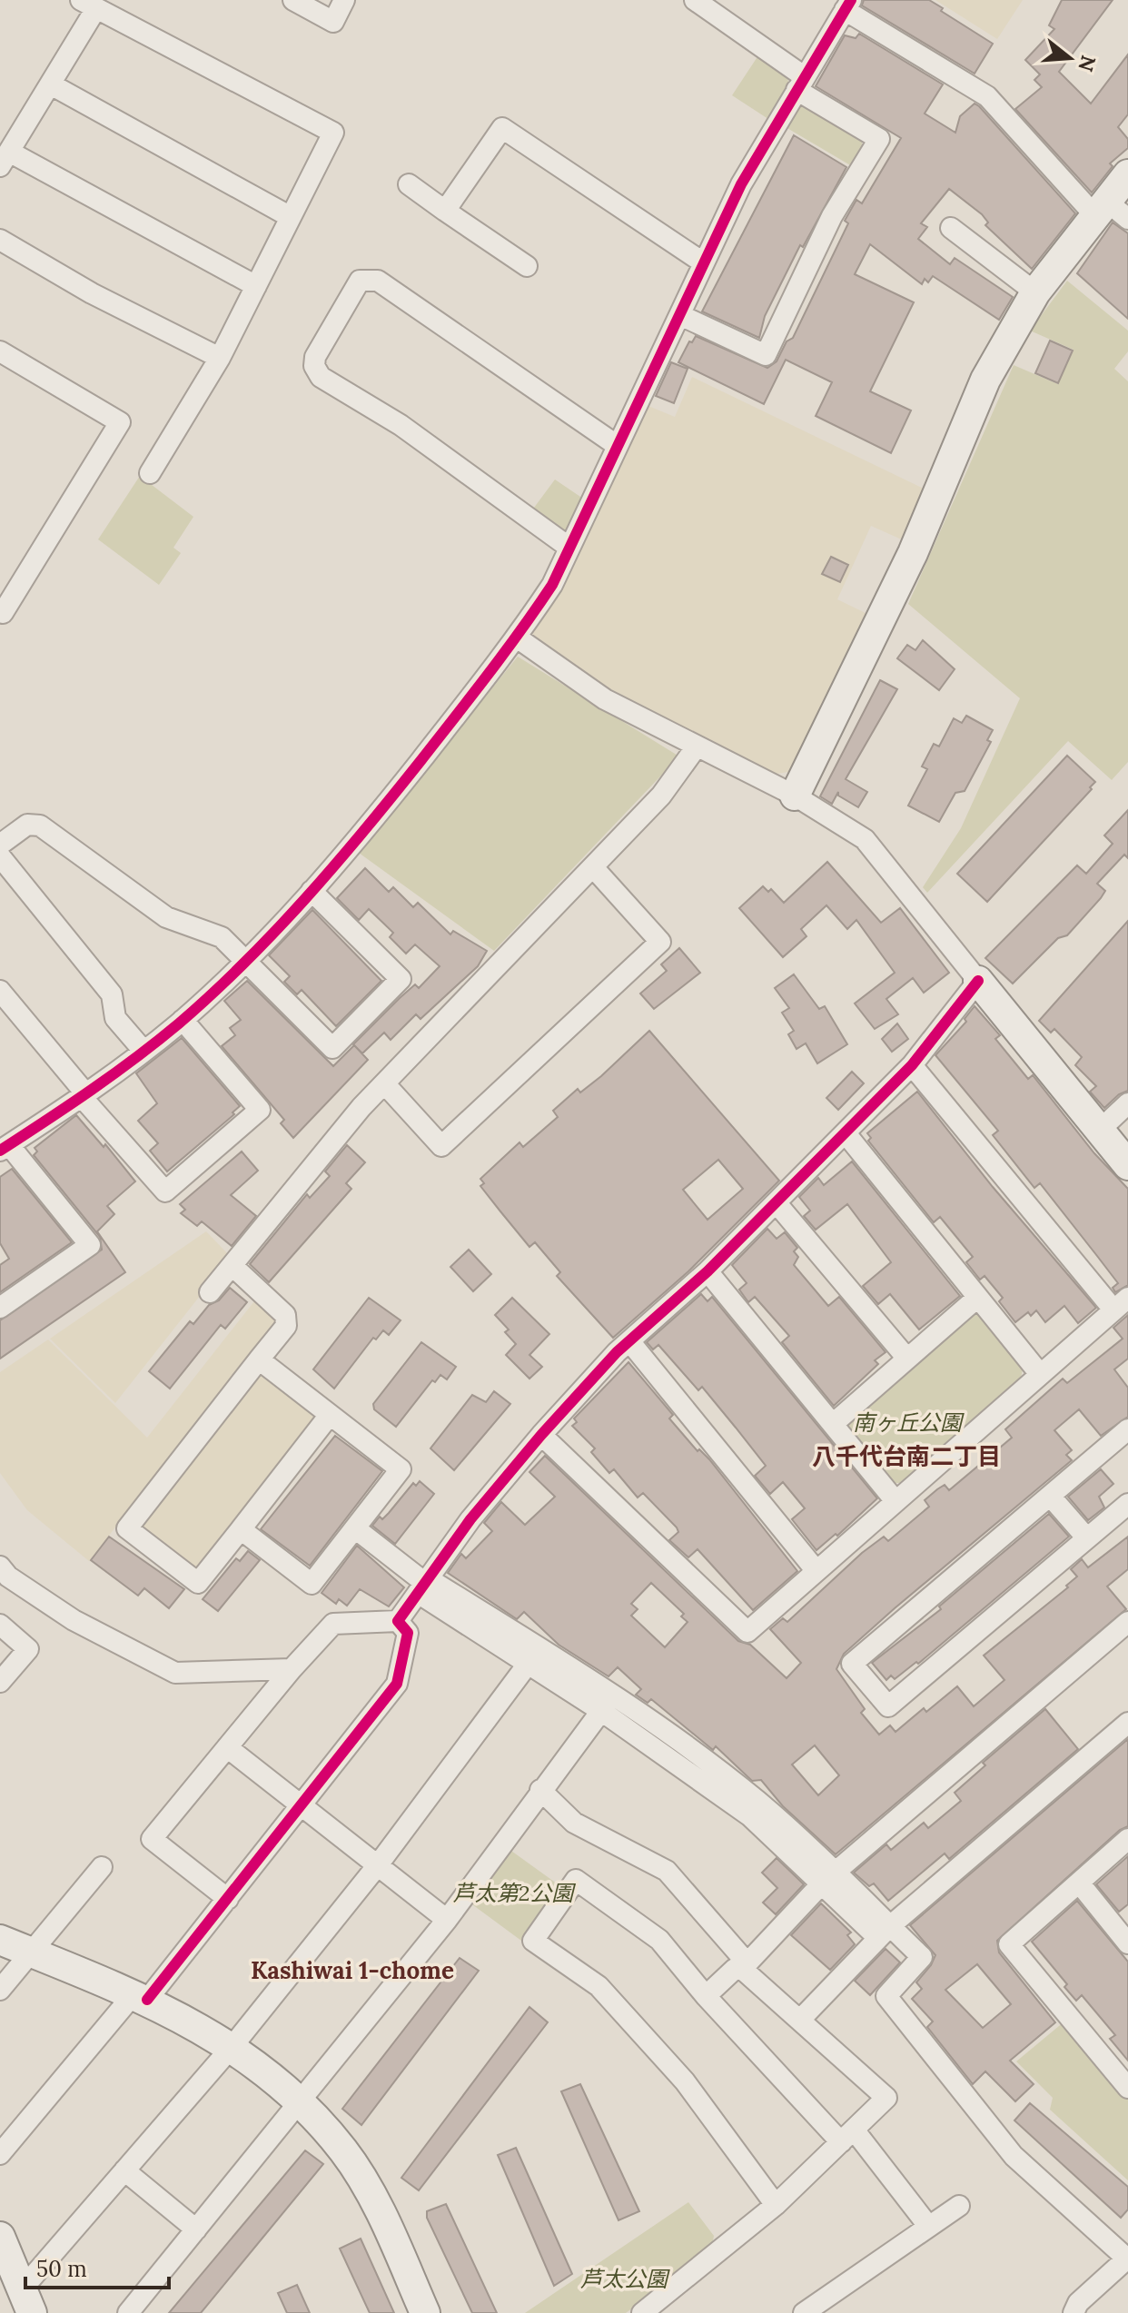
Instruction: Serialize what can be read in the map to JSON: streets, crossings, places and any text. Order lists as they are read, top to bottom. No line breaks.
{"districts":["八千代台南二丁目","Kashiwai 1-chome"],"parks":["南ヶ丘公園","芦太第2公園","芦太公園"],"scale_bar":"50 m","north":"right"}
